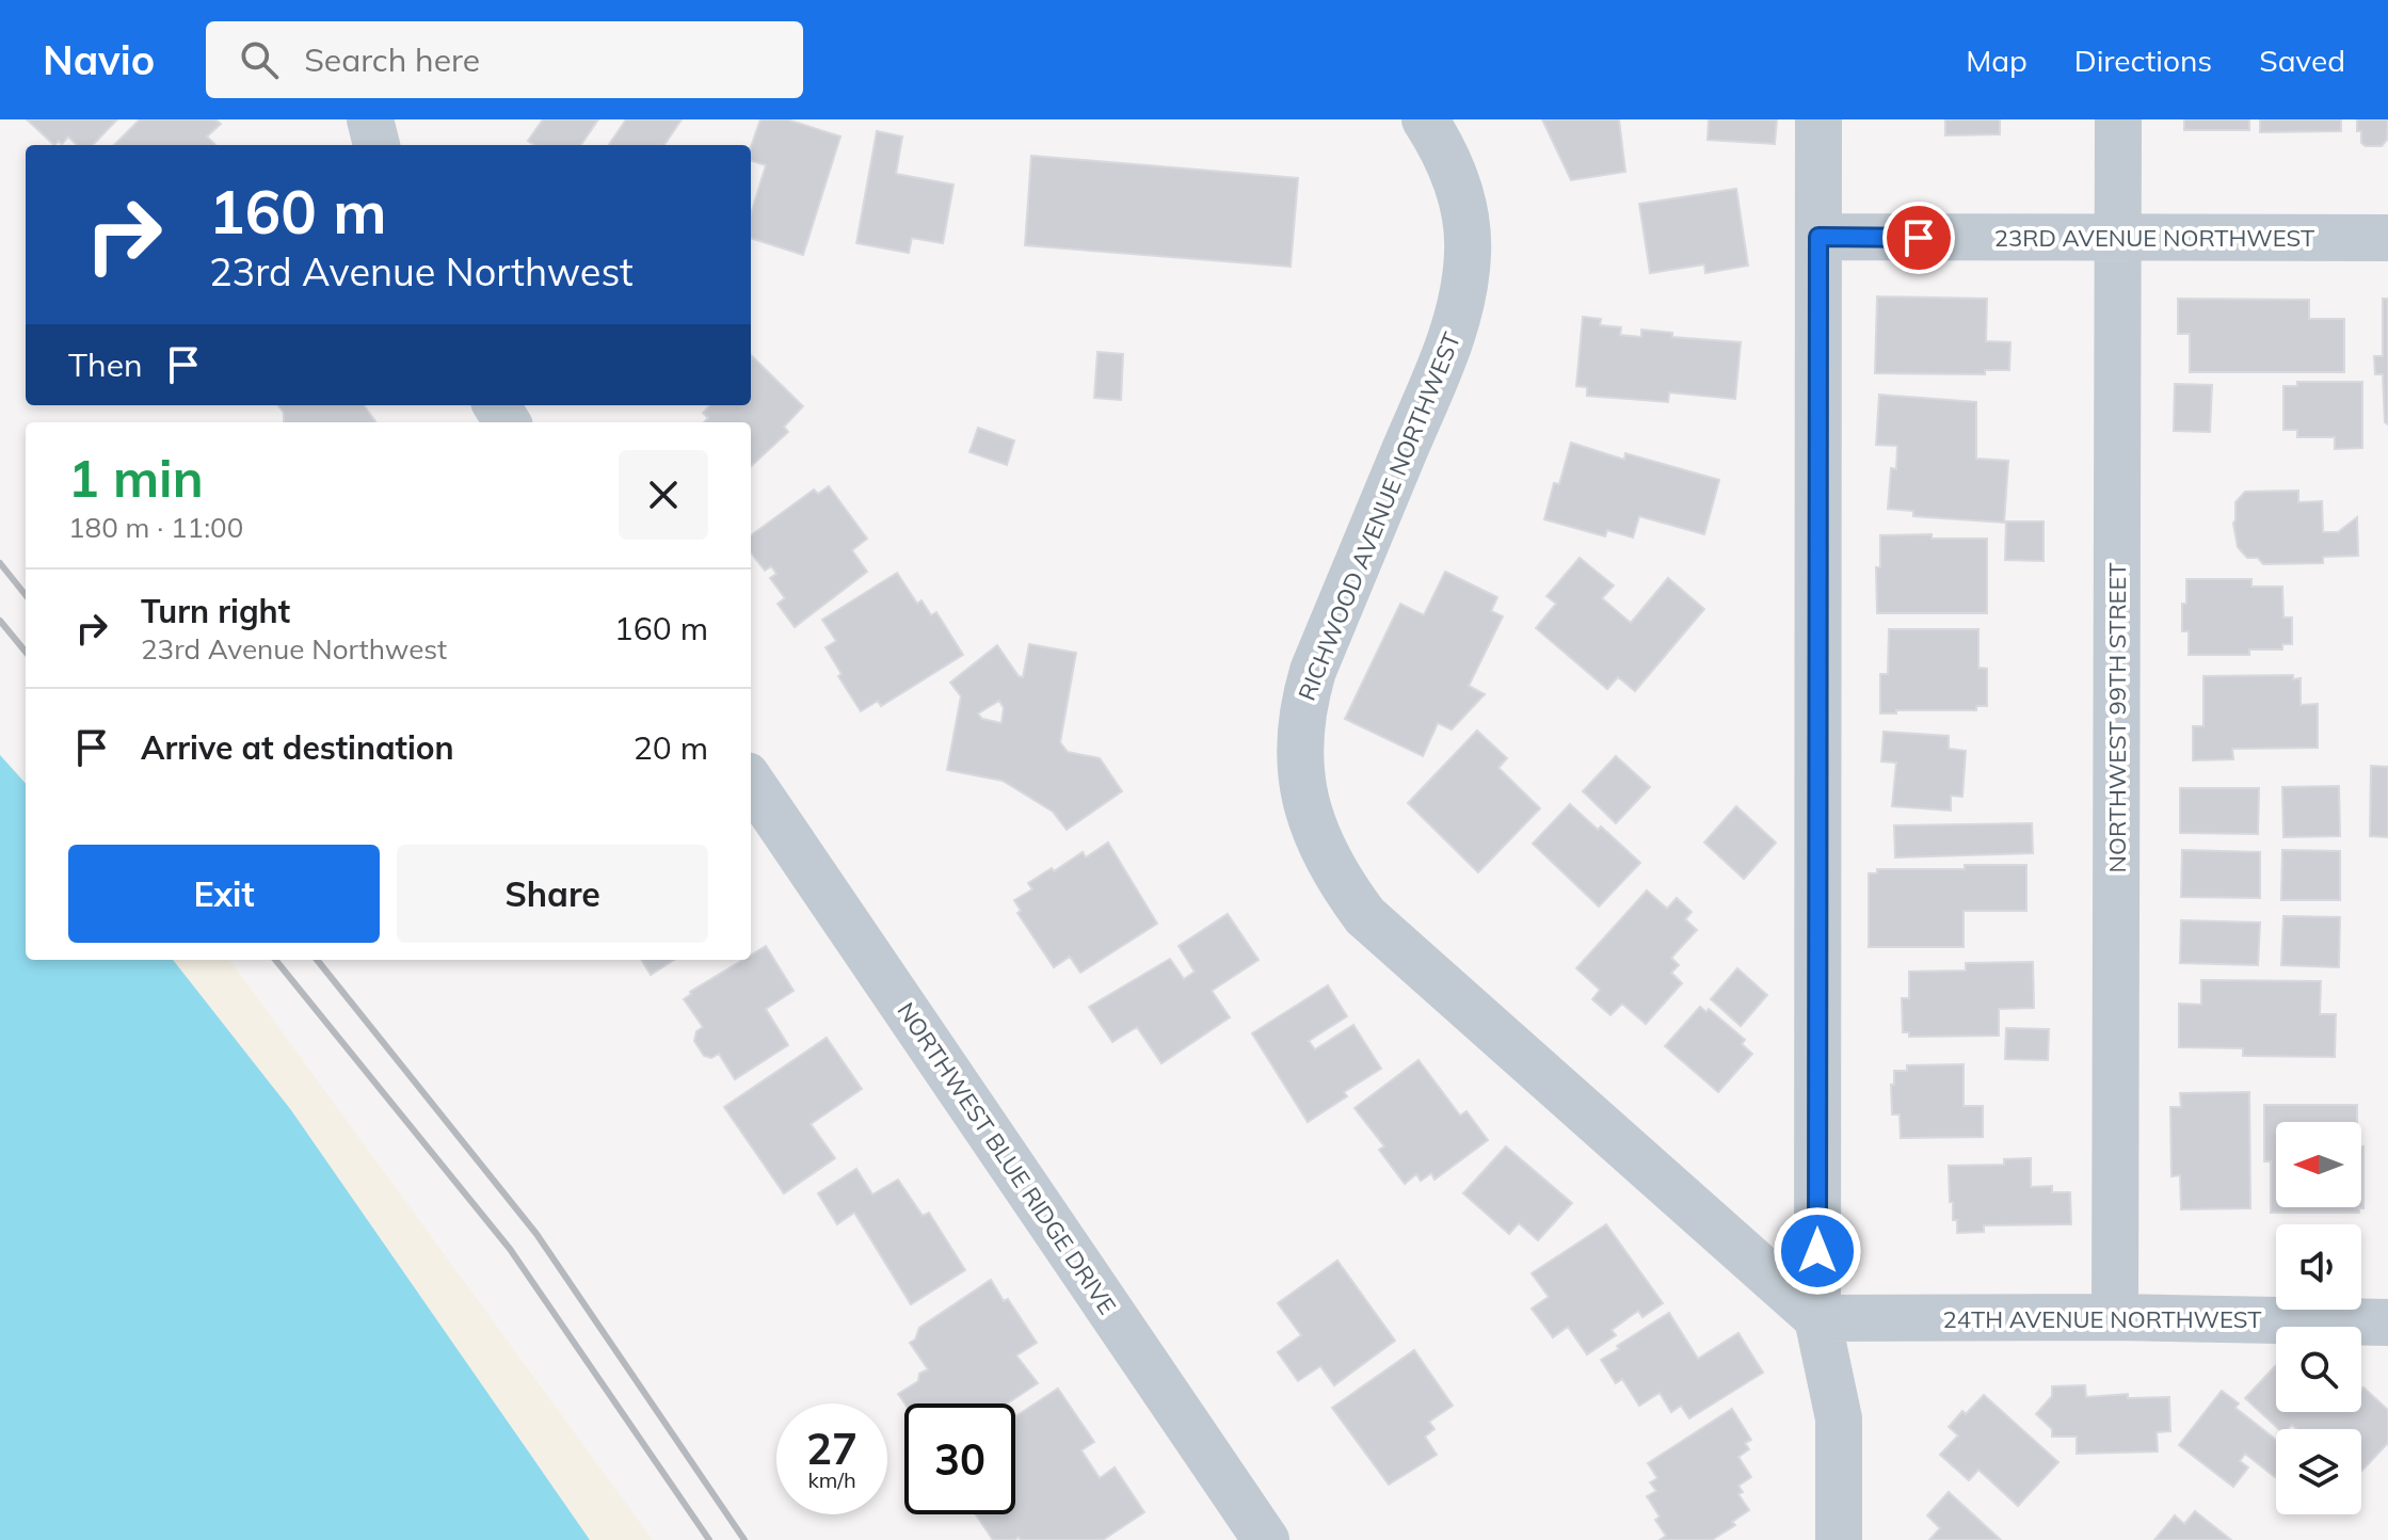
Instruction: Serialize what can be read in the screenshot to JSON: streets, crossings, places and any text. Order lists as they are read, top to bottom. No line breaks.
{"streets":{"street":["23RD AVENUE NORTHWEST","RICHWOOD AVENUE NORTHWEST","NORTHWEST 99TH STREET","NORTHWEST BLUE RIDGE DRIVE","24TH AVENUE NORTHWEST"]},"crossings":[["23RD AVENUE NORTHWEST","NORTHWEST 99TH STREET"],["RICHWOOD AVENUE NORTHWEST","24TH AVENUE NORTHWEST"],["NORTHWEST 99TH STREET","24TH AVENUE NORTHWEST"]],"north":"left","page":{"header":"Navio","search":"Search here","nav":["Map","Directions","Saved"],"turn":["160 m","23rd Avenue Northwest"],"then":"Then","heading":["1 min","180 m · 11:00"],"list":[{"name":"Turn right","note":"23rd Avenue Northwest","value":"160 m"},{"name":"Arrive at destination","value":"20 m"}],"buttons":["Exit","Share"],"speed":"27 km/h","limit":"30"}}
